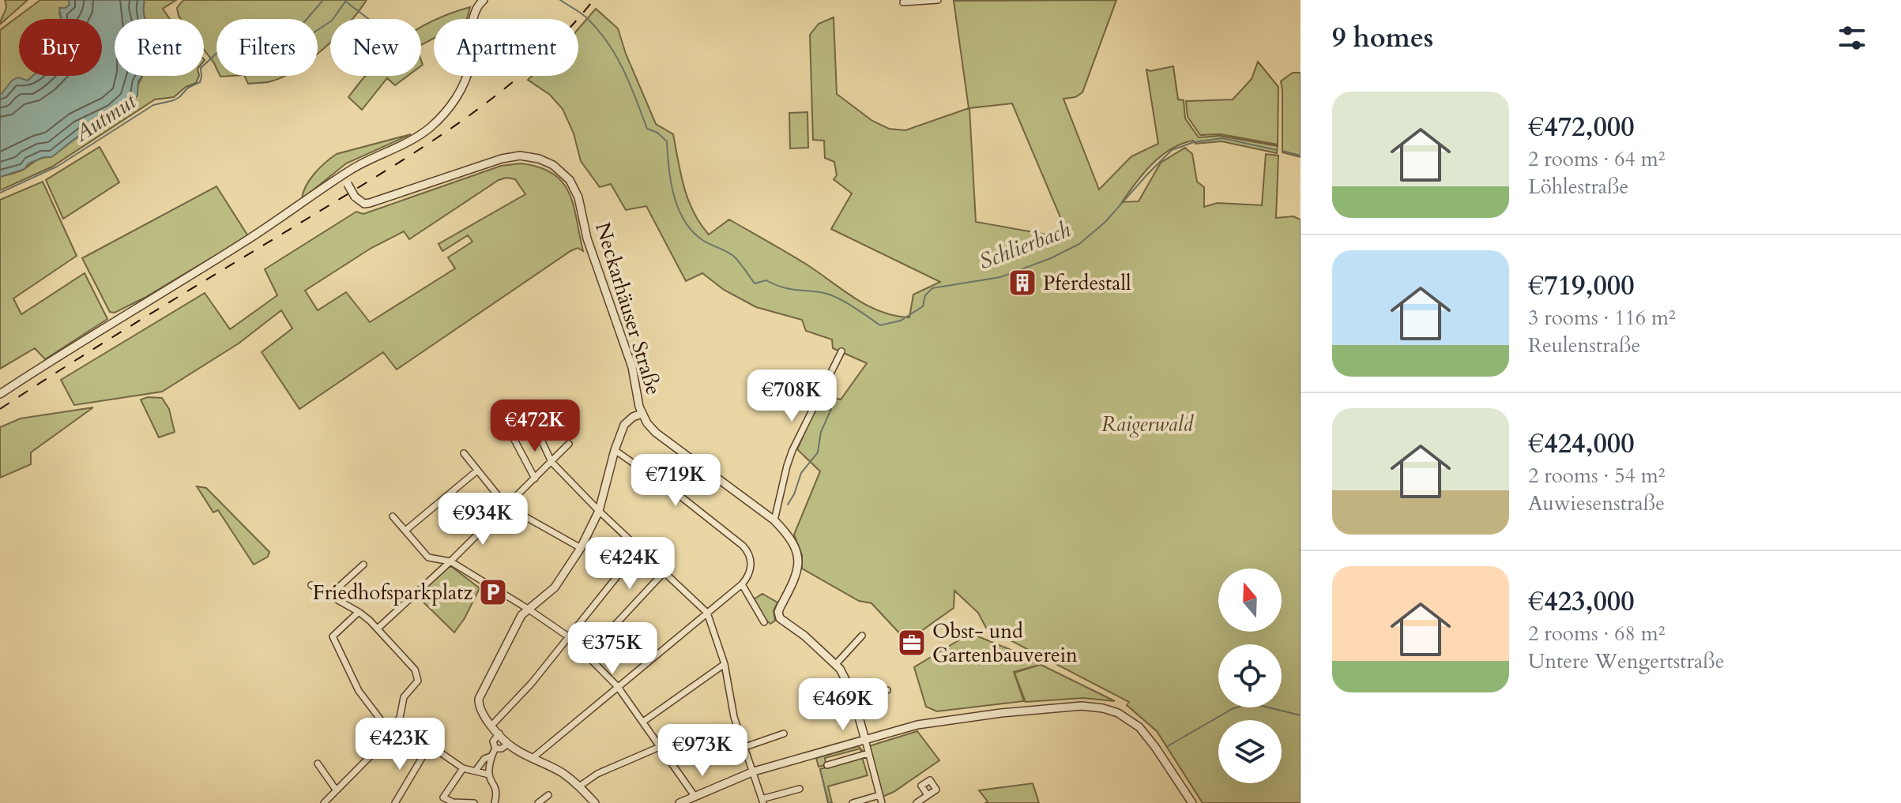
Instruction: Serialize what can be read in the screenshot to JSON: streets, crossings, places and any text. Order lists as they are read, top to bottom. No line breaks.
{"streets":{"street":["Neckarhäuser Straße"]},"water":["Autmut","Schlierbach"],"parks":["Raigerwald"],"places":{"building":["Pferdestall"],"parking":["Friedhofsparkplatz"],"office":["Obst- und Gartenbauverein"]},"north":"top","page":{"heading":"9 homes","chip":["Buy","Rent","Filters","New","Apartment"],"list":[{"name":"€472,000","note":"2 rooms · 64 m² · Löhlestraße"},{"name":"€719,000","note":"3 rooms · 116 m² · Reulenstraße"},{"name":"€424,000","note":"2 rooms · 54 m² · Auwiesenstraße"},{"name":"€423,000","note":"2 rooms · 68 m² · Untere Wengertstraße"}],"price":["€708K","€472K","€719K","€934K","€424K","€375K","€469K","€423K","€973K"]}}
